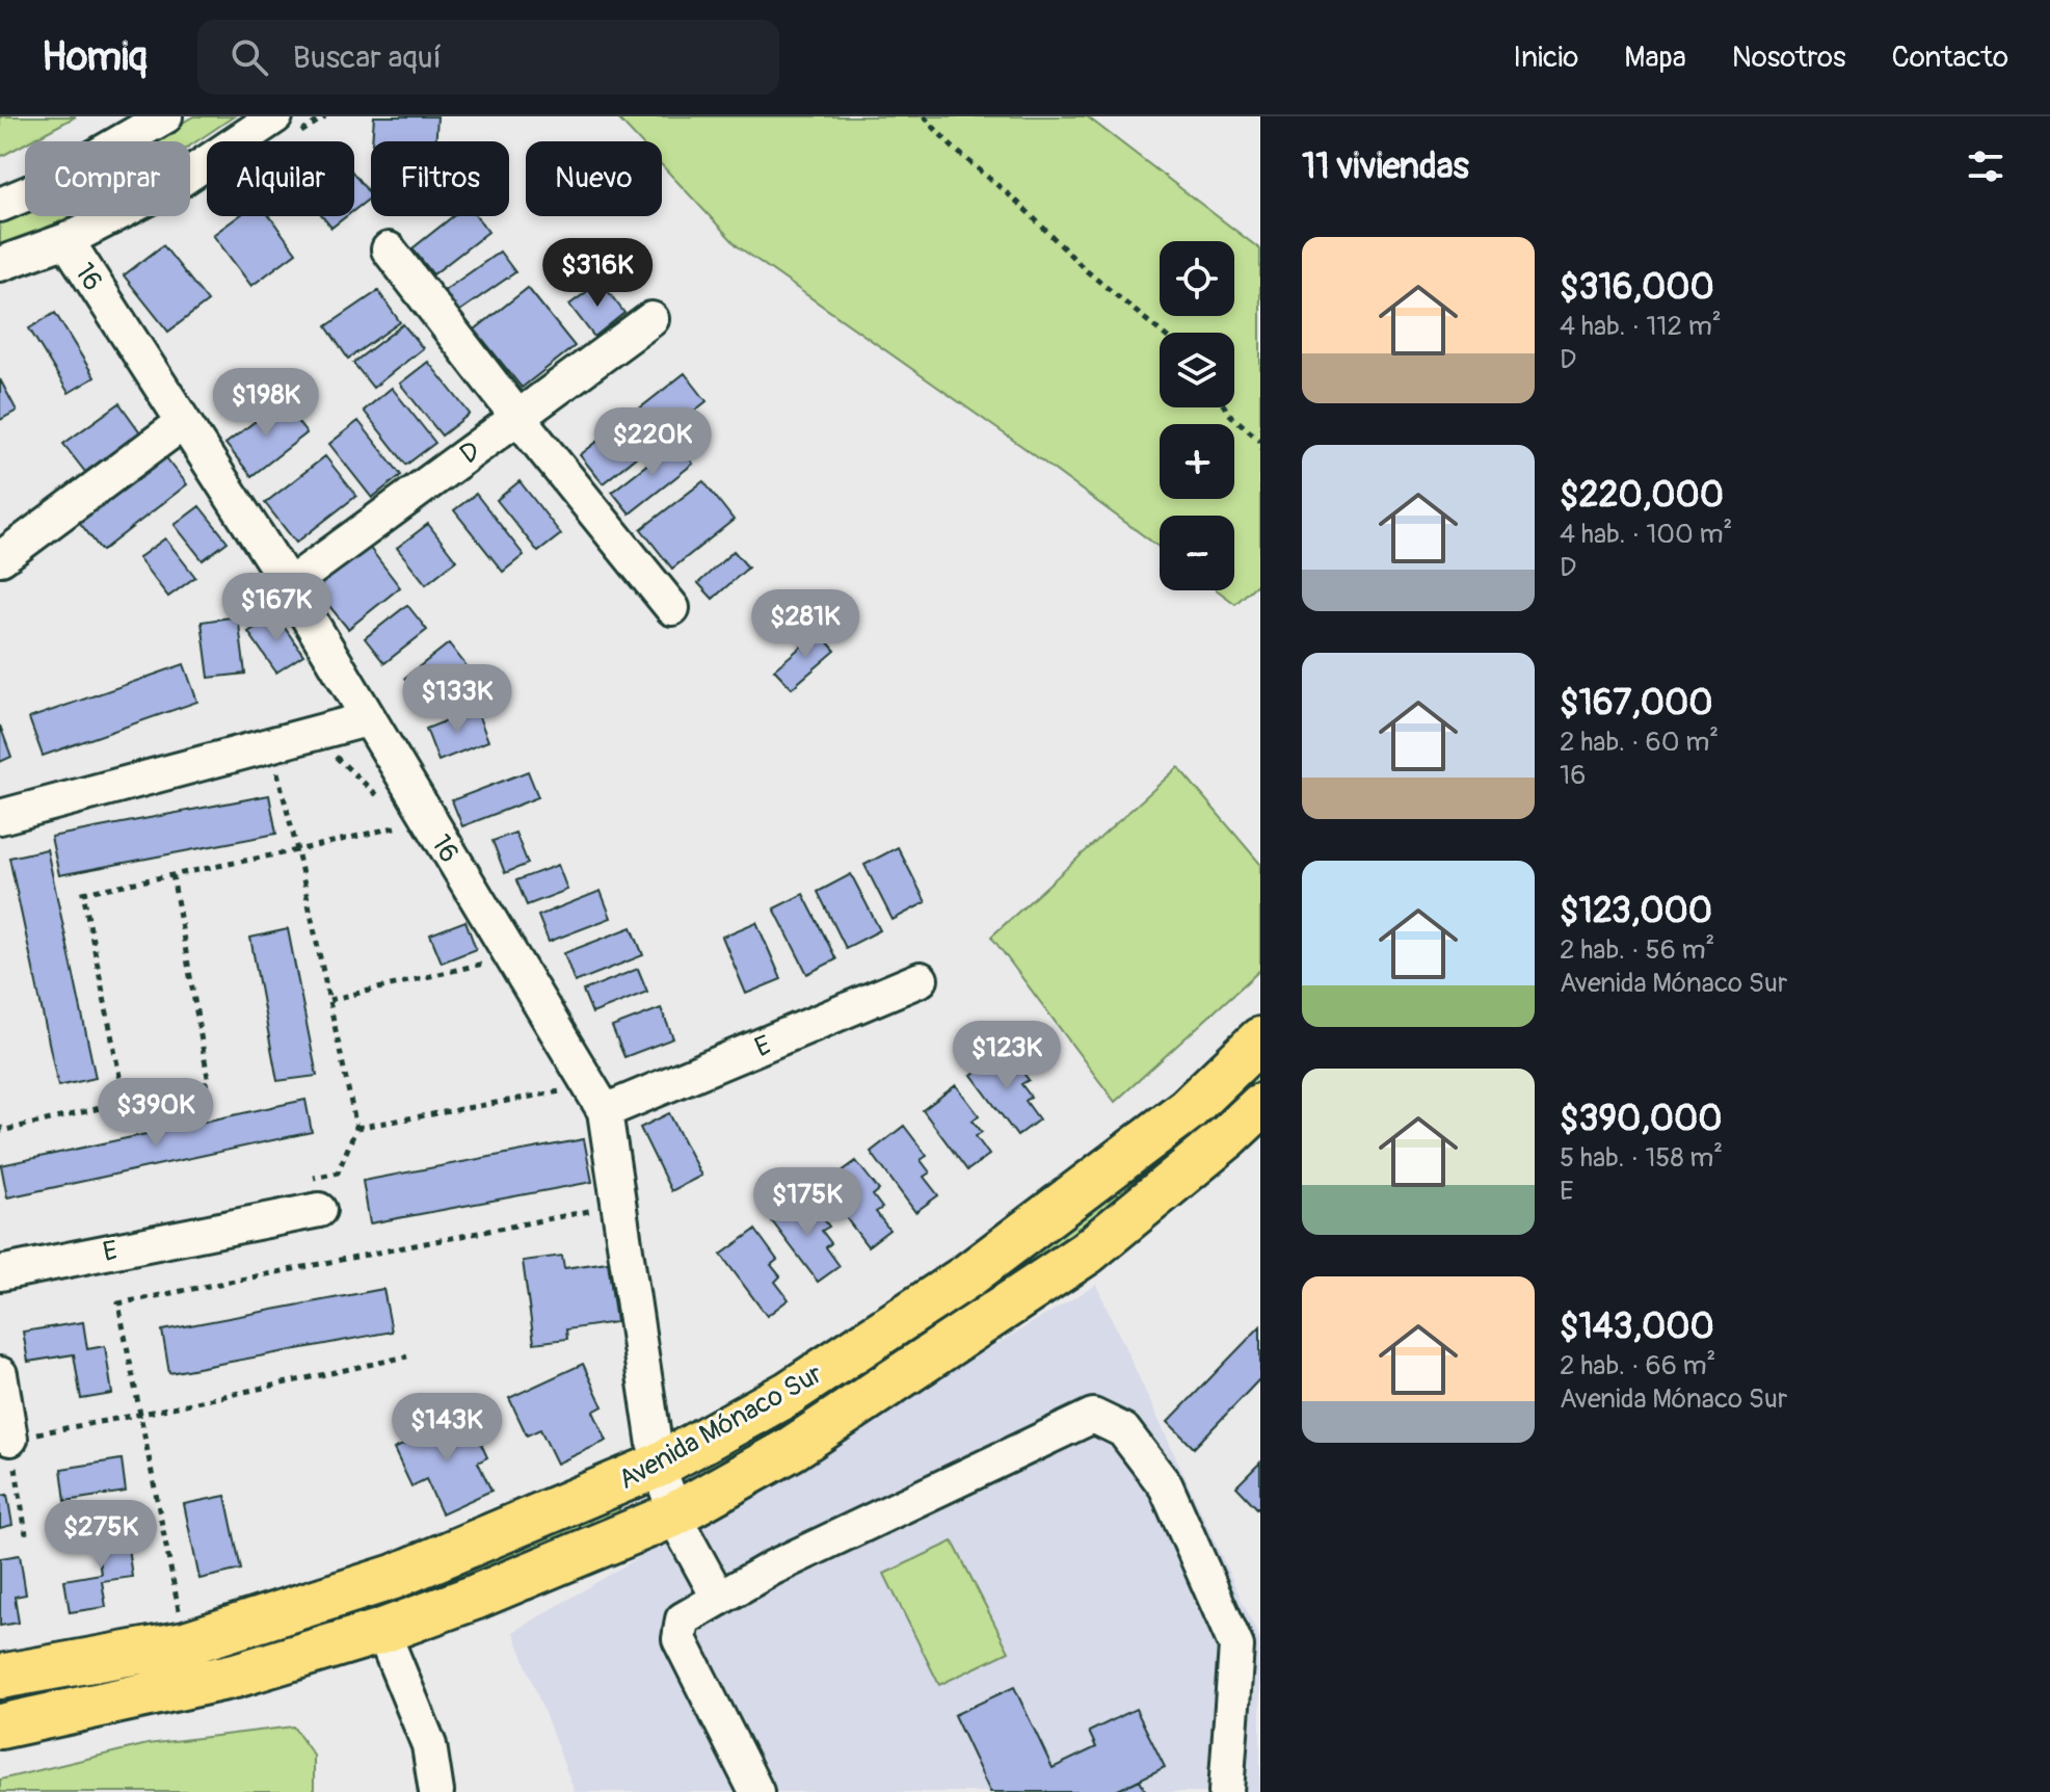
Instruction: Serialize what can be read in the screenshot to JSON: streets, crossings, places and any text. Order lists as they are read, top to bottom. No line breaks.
{"streets":{"main road":["Avenida Mónaco Sur"],"street":["16","D","E"]},"crossings":[["16","D"],["16","E"],["16","Avenida Mónaco Sur"]],"page":{"header":"Homiq","search":"Buscar aquí","nav":["Inicio","Mapa","Nosotros","Contacto"],"heading":"11 viviendas","chip":["Comprar","Alquilar","Filtros","Nuevo"],"list":[{"name":"$316,000","note":"4 hab. · 112 m² · D"},{"name":"$220,000","note":"4 hab. · 100 m² · D"},{"name":"$167,000","note":"2 hab. · 60 m² · 16"},{"name":"$123,000","note":"2 hab. · 56 m² · Avenida Mónaco Sur"},{"name":"$390,000","note":"5 hab. · 158 m² · E"},{"name":"$143,000","note":"2 hab. · 66 m² · Avenida Mónaco Sur"}],"price":["$316K","$198K","$220K","$167K","$281K","$133K","$123K","$390K","$175K","$143K","$275K"],"map_buttons":["+","−"]}}
